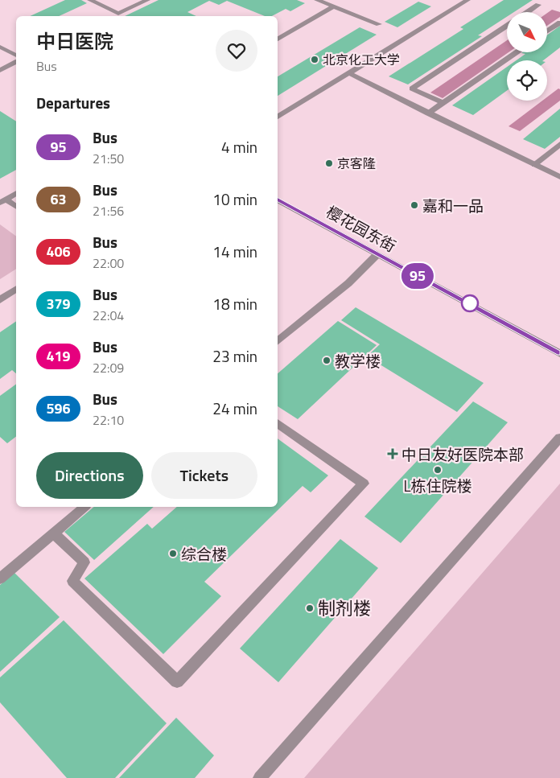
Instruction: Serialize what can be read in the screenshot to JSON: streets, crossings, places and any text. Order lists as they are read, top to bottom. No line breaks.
{"streets":{"street":["樱花园东街"]},"places":{"other":["北京化工大学","京客隆","嘉和一品","教学楼","L栋住院楼","综合楼","制剂楼"],"health":["中日友好医院本部"]},"lines":["bus line 95"],"north":"bottom right","page":{"on_map":"95","heading":[["中日医院","Bus"],"Departures"],"list":[{"mark":"95","name":"Bus","note":"21:50","value":"4 min"},{"mark":"63","name":"Bus","note":"21:56","value":"10 min"},{"mark":"406","name":"Bus","note":"22:00","value":"14 min"},{"mark":"379","name":"Bus","note":"22:04","value":"18 min"},{"mark":"419","name":"Bus","note":"22:09","value":"23 min"},{"mark":"596","name":"Bus","note":"22:10","value":"24 min"}],"buttons":["Directions","Tickets"]}}
